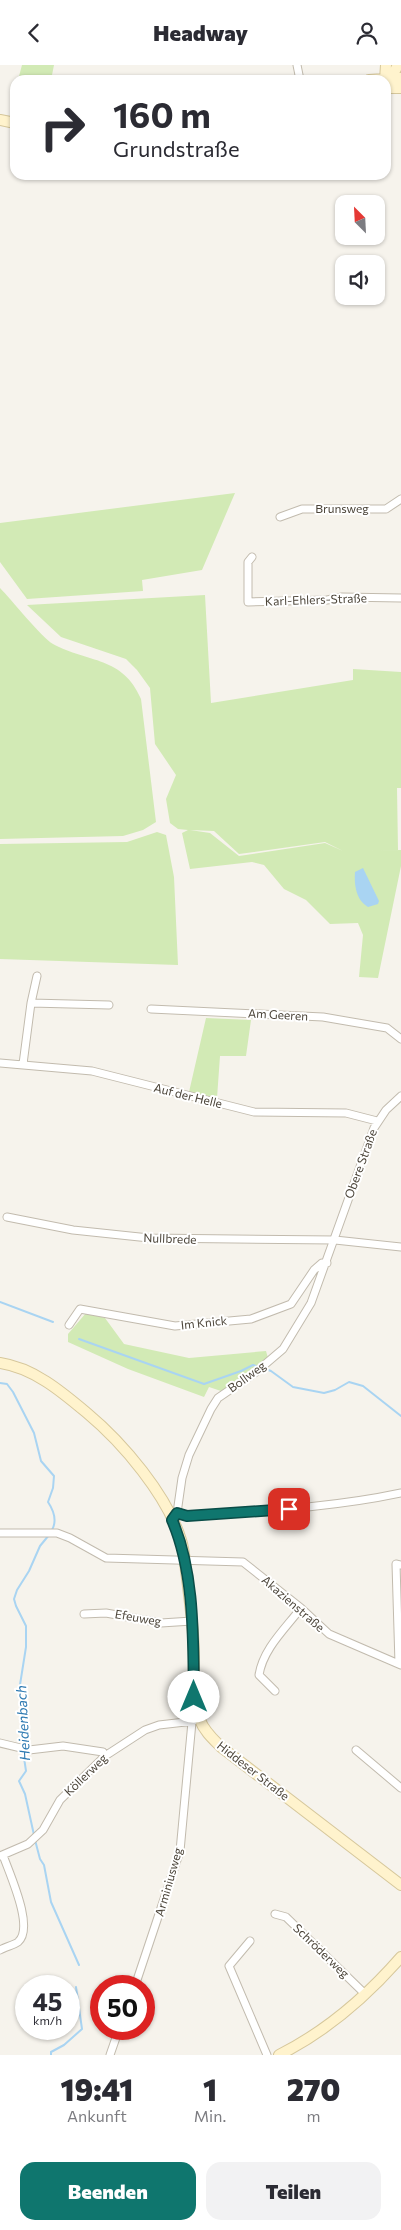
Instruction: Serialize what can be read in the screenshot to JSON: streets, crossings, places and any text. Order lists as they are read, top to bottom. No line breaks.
{"streets":{"main road":["Hiddeser Straße"],"street":["Brunsweg","Karl-Ehlers-Straße","Am Geeren","Auf der Helle","Obere Straße","Nullbrede","Im Knick","Bollweg","Akazienstraße","Efeuweg","Köllerweg","Arminiusweg","Schröderweg"]},"crossings":[["Auf der Helle","Obere Straße"],["Obere Straße","Nullbrede"],["Obere Straße","Bollweg"],["Nullbrede","Bollweg"],["Im Knick","Bollweg"],["Bollweg","Hiddeser Straße"],["Akazienstraße","Hiddeser Straße"],["Efeuweg","Hiddeser Straße"],["Hiddeser Straße","Köllerweg"],["Hiddeser Straße","Arminiusweg"],["Köllerweg","Arminiusweg"]],"water":["Heidenbach"],"north":"top left","page":{"header":"Headway","turn":["160 m","Grundstraße"],"speed":"45 km/h","limit":"50","eta":["19:41","Ankunft","1","Min.","270","m"],"buttons":["Beenden","Teilen"]}}
